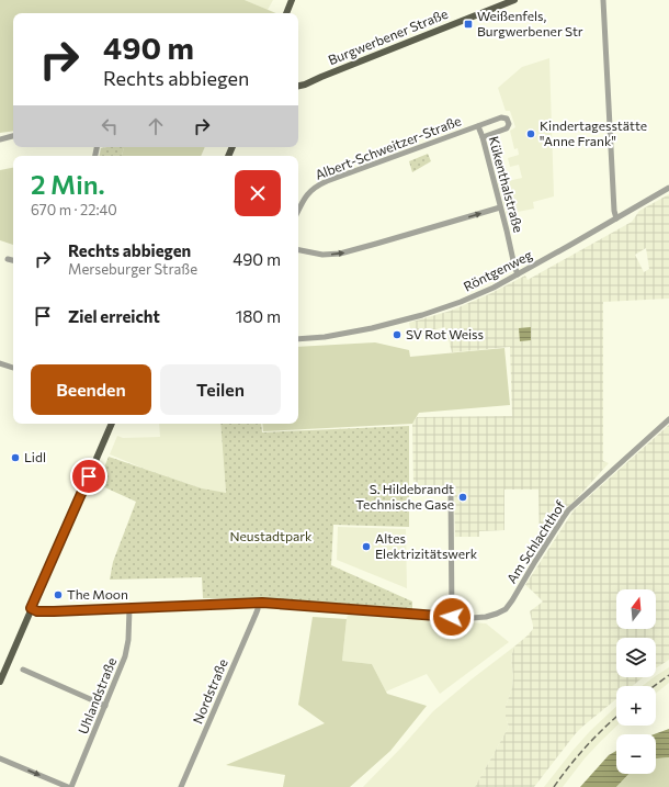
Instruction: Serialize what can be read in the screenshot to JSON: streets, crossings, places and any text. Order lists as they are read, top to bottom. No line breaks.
{"streets":{"main road":["Burgwerbener Straße"],"street":["Albert-Schweitzer-Straße","Kükenthalstraße","Röntgenweg","Am Schlachthof","Nordstraße","Uhlandstraße"]},"crossings":[["Albert-Schweitzer-Straße","Kükenthalstraße"],["Kükenthalstraße","Röntgenweg"],["Am Schlachthof","Nordstraße"],["Am Schlachthof","Uhlandstraße"]],"parks":["Neustadtpark"],"places":{"transit":["Weißenfels, Burgwerbener Str"],"other":["Kindertagesstätte \"Anne Frank\"","SV Rot Weiss","Lidl","S. Hildebrandt Technische Gase","Altes Elektrizitätswerk","The Moon"]},"north":"top","page":{"turn":["490 m","Rechts abbiegen"],"heading":["2 Min.","670 m · 22:40"],"list":[{"name":"Rechts abbiegen","note":"Merseburger Straße","value":"490 m"},{"name":"Ziel erreicht","value":"180 m"}],"buttons":["Beenden","Teilen"],"map_buttons":["+","−"]}}
